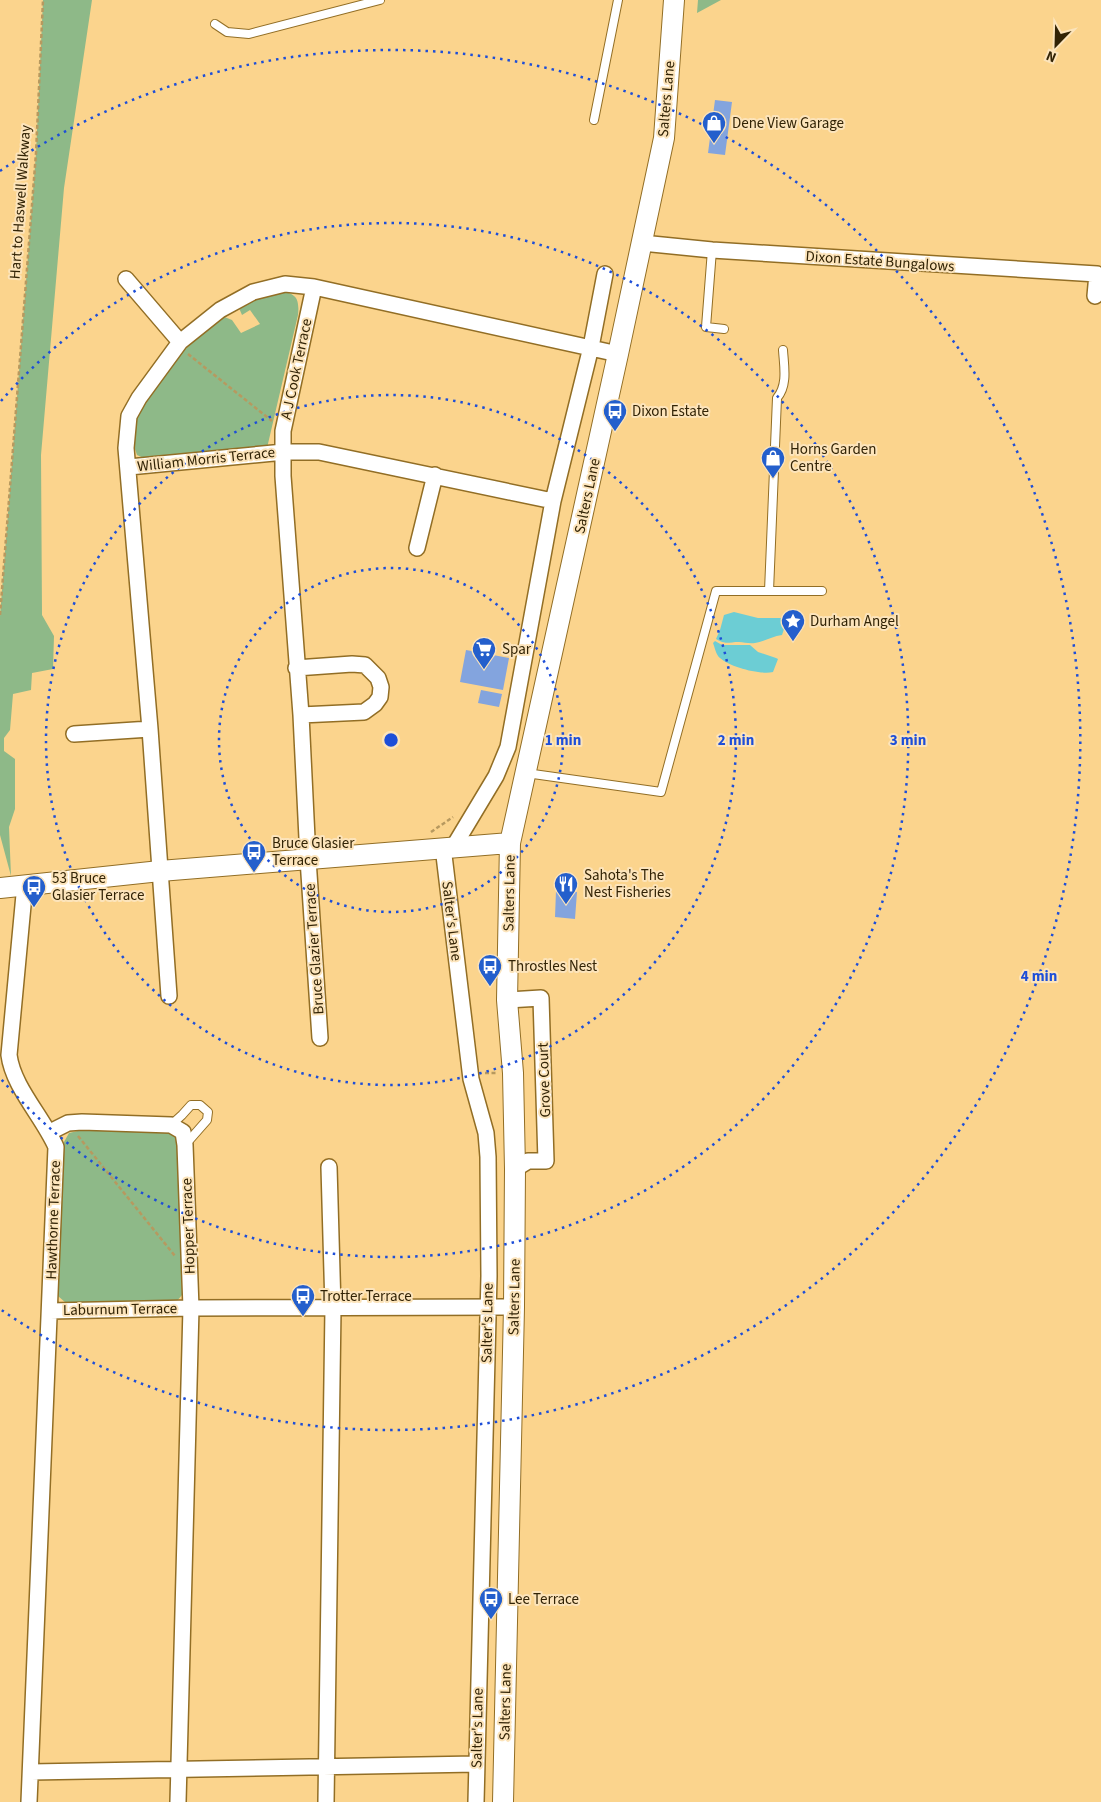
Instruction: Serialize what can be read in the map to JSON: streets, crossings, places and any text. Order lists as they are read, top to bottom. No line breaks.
{"streets":{"main road":["Salters Lane"],"street":["Dixon Estate Bungalows","A J Cook Terrace","William Morris Terrace","Salter's Lane","Bruce Glazier Terrace","Grove Court","Hawthorne Terrace","Hopper Terrace","Laburnum Terrace"],"path":["Hart to Haswell Walkway"]},"crossings":[["Salters Lane","Dixon Estate Bungalows"],["Salters Lane","Grove Court"],["Salters Lane","Laburnum Terrace"],["A J Cook Terrace","William Morris Terrace"],["A J Cook Terrace","Bruce Glazier Terrace"],["Salter's Lane","Laburnum Terrace"],["Hawthorne Terrace","Laburnum Terrace"],["Hopper Terrace","Laburnum Terrace"]],"places":{"shop":["Dene View Garage","Horns Garden Centre"],"bus stop":["Dixon Estate","Bruce Glasier Terrace","53 Bruce Glasier Terrace","Throstles Nest","Trotter Terrace","Lee Terrace"],"place":["Durham Angel"],"supermarket":["Spar"],"restaurant":["Sahota's The Nest Fisheries"]},"north":"bottom left","rings":["1 min","2 min","3 min","4 min"]}
